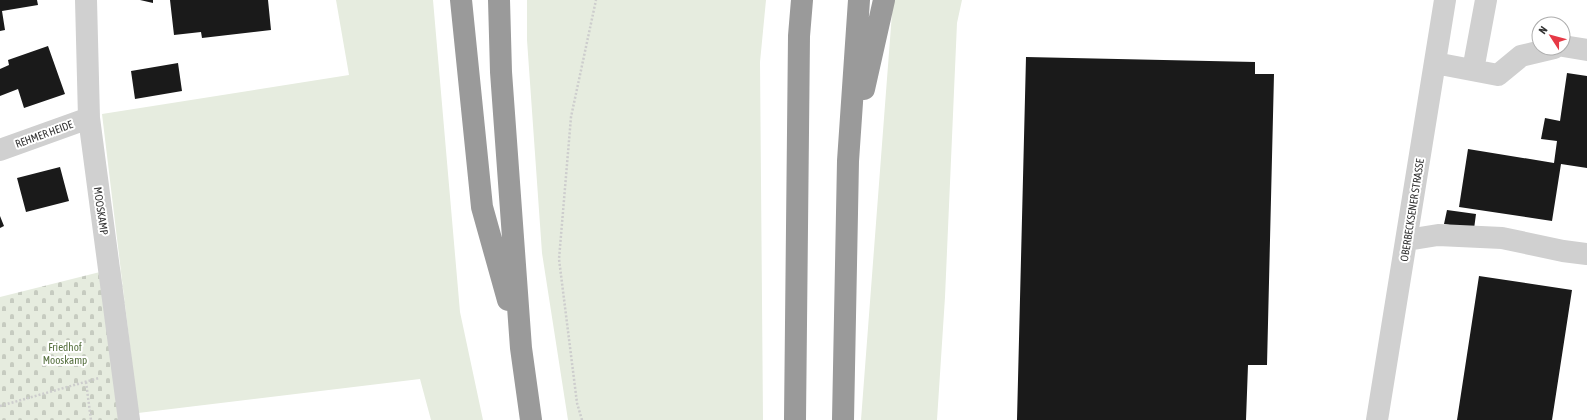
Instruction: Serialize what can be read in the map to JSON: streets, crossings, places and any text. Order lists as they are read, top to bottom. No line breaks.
{"streets":{"street":["REHMER HEIDE","OBERBECKSENER STRASSE","MOOSKAMP"]},"crossings":[["REHMER HEIDE","MOOSKAMP"]],"parks":["Friedhof Mooskamp"],"north":"top left"}
